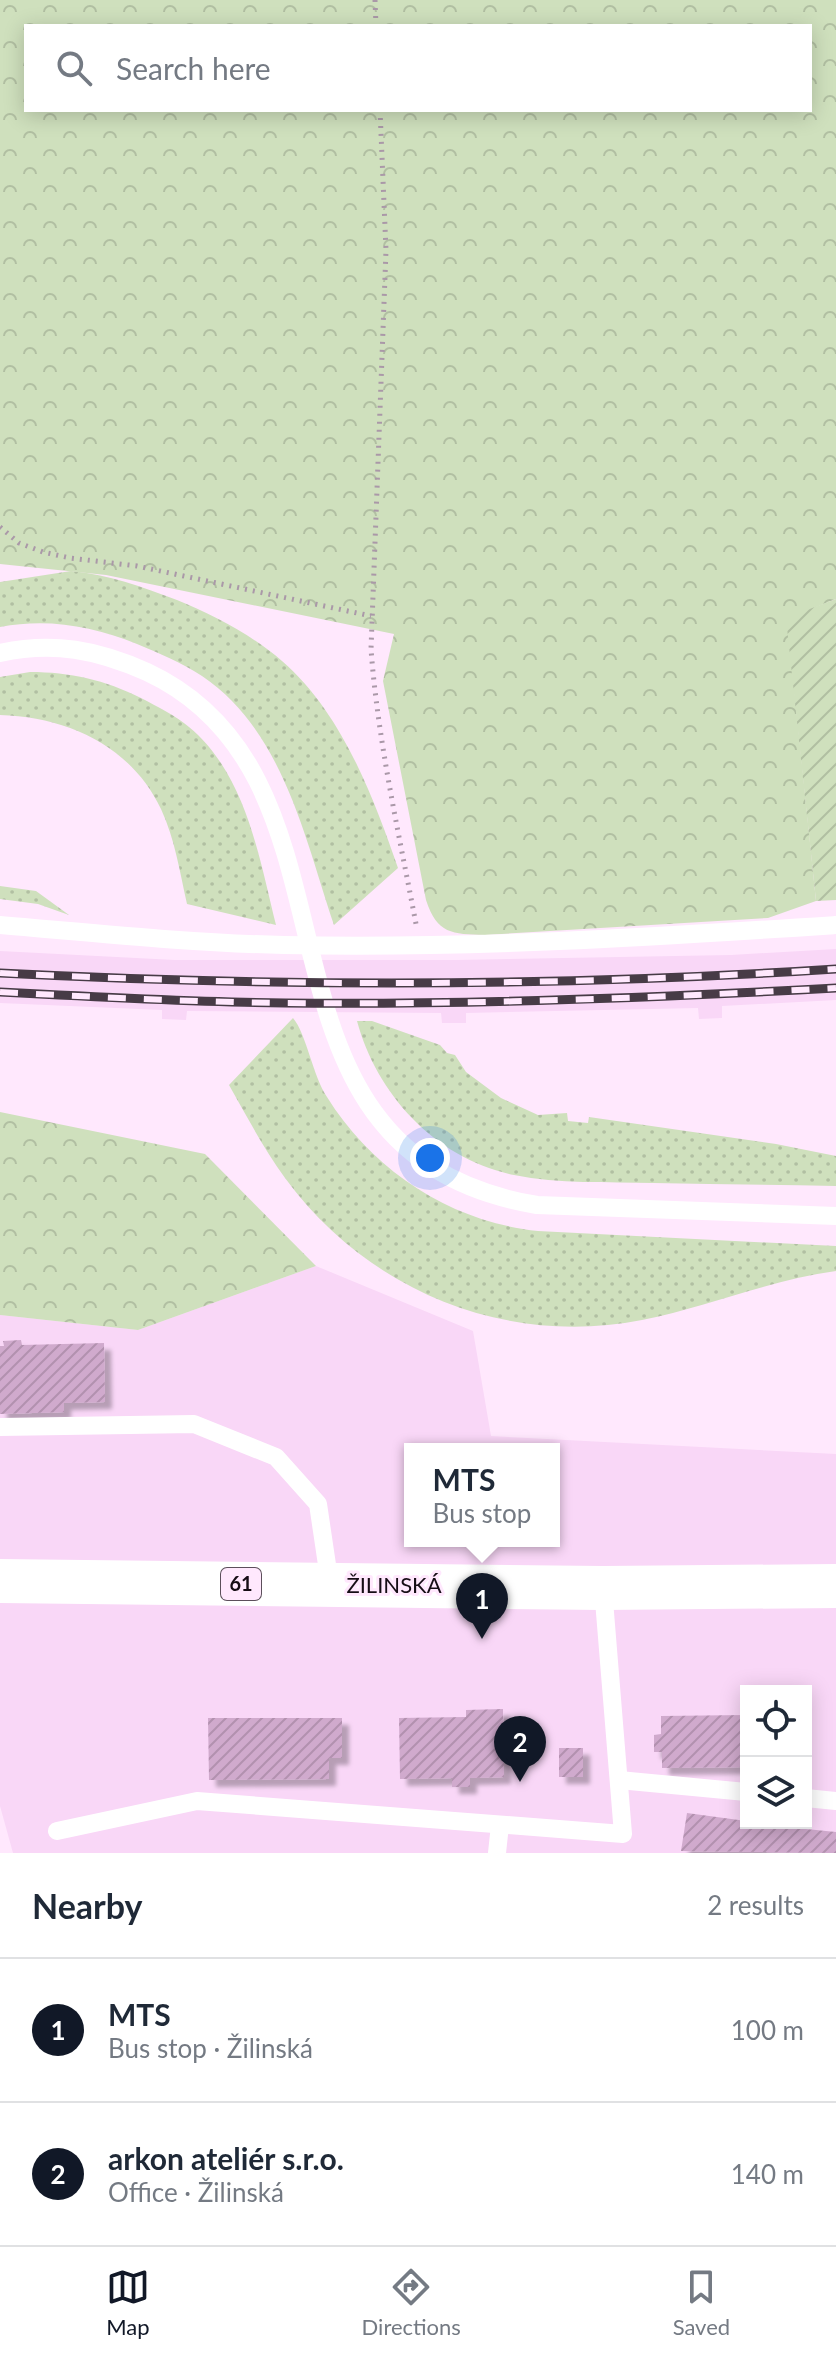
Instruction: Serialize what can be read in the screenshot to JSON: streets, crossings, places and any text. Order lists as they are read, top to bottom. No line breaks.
{"streets":{"main road":["61","ŽILINSKÁ"]},"page":{"search":"Search here","popup":["MTS","Bus stop"],"pins":["1","2"],"heading":["Nearby","2 results"],"list":[{"mark":"1","name":"MTS","note":"Bus stop · Žilinská","value":"100 m"},{"mark":"2","name":"arkon ateliér s.r.o.","note":"Office · Žilinská","value":"140 m"}],"nav":["Map","Directions","Saved"]}}
